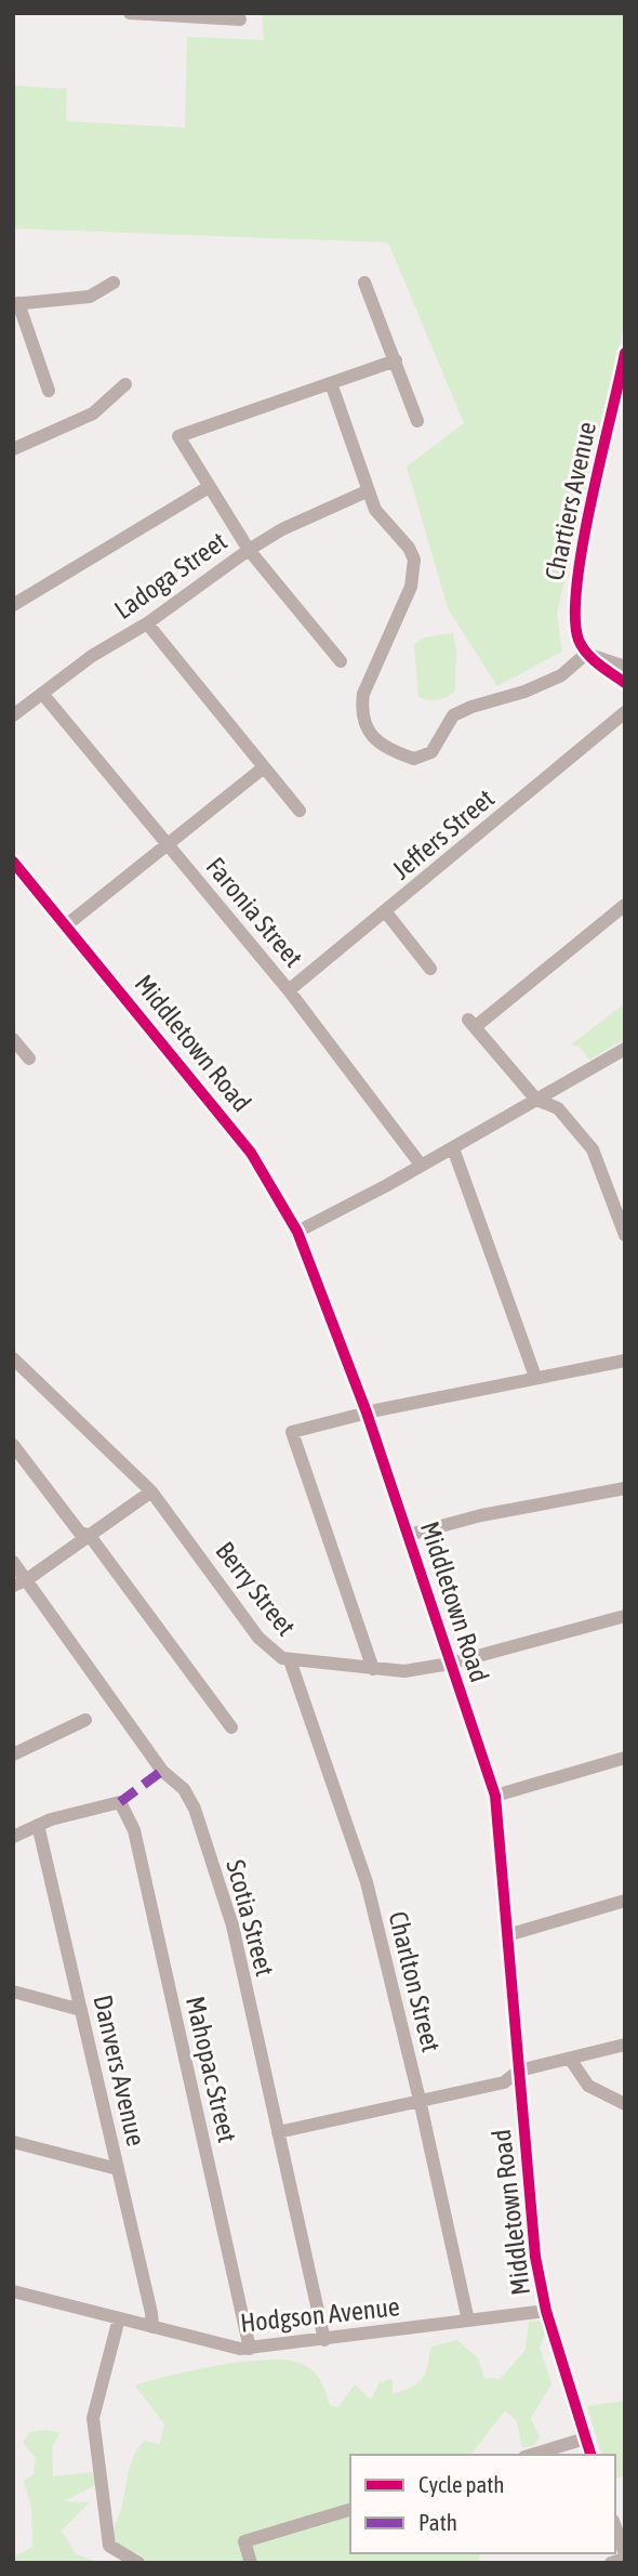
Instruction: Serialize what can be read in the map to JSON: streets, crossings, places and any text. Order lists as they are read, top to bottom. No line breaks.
{"streets":{"street":["Chartiers Avenue","Ladoga Street","Jeffers Street","Faronia Street","Middletown Road","Berry Street","Scotia Street","Charlton Street","Mahopac Street","Danvers Avenue","Hodgson Avenue"]},"crossings":[["Ladoga Street","Faronia Street"],["Jeffers Street","Faronia Street"],["Middletown Road","Berry Street"],["Middletown Road","Hodgson Avenue"],["Berry Street","Charlton Street"],["Scotia Street","Hodgson Avenue"],["Charlton Street","Hodgson Avenue"],["Mahopac Street","Danvers Avenue"],["Mahopac Street","Hodgson Avenue"],["Danvers Avenue","Hodgson Avenue"]],"legend":["Cycle path","Path"]}
